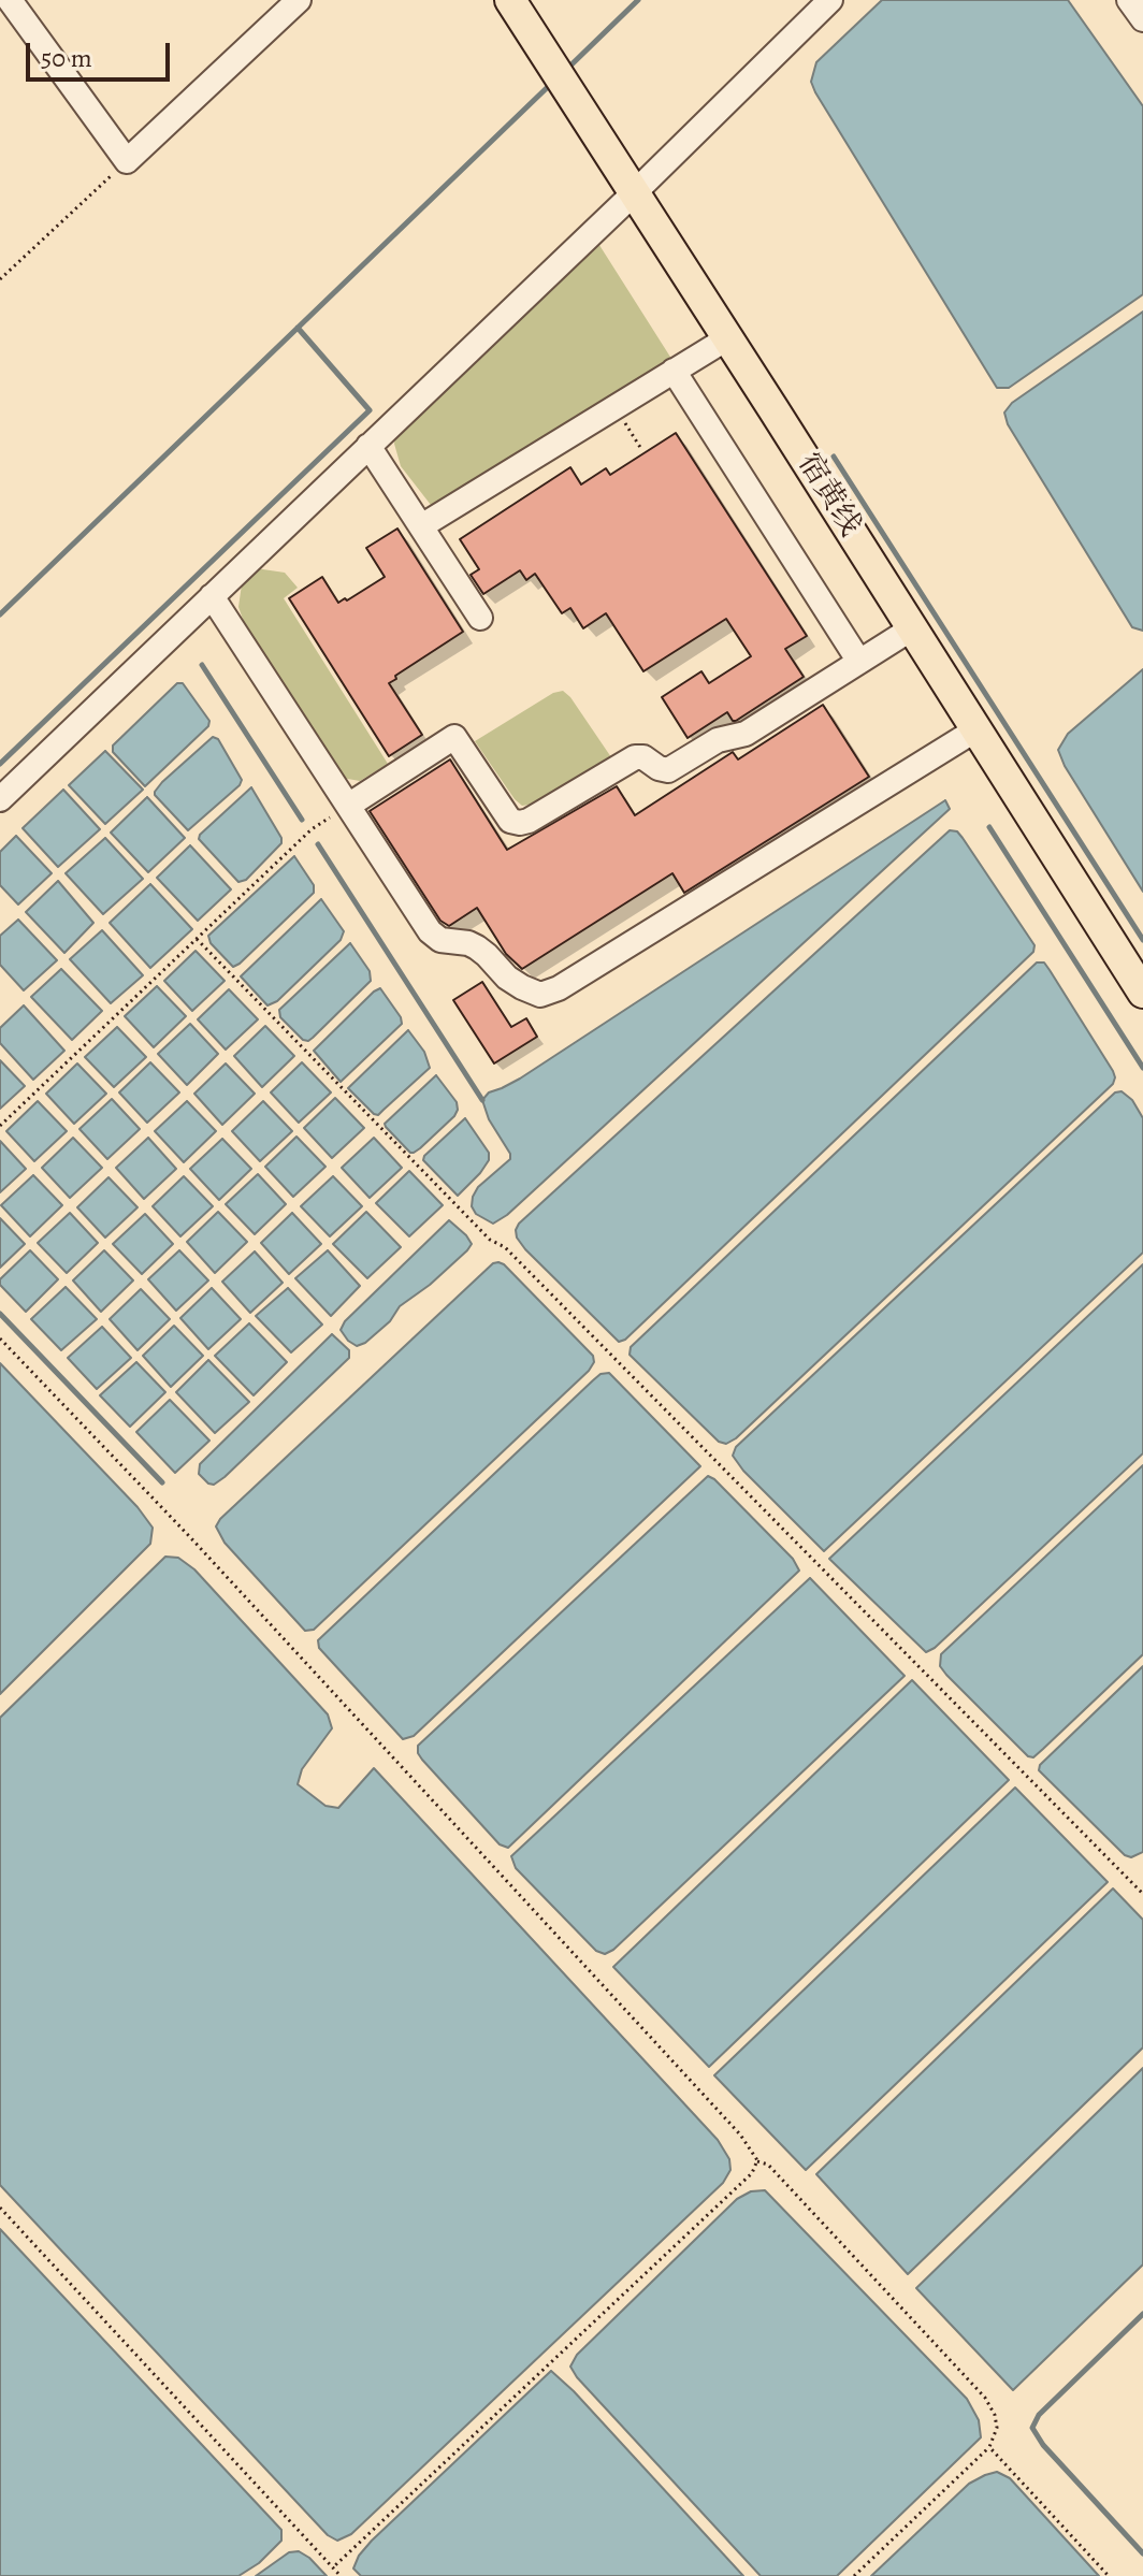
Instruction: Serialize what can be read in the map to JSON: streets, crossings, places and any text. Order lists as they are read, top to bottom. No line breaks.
{"streets":{"main road":["宿黄线"]},"scale_bar":"50 m"}
